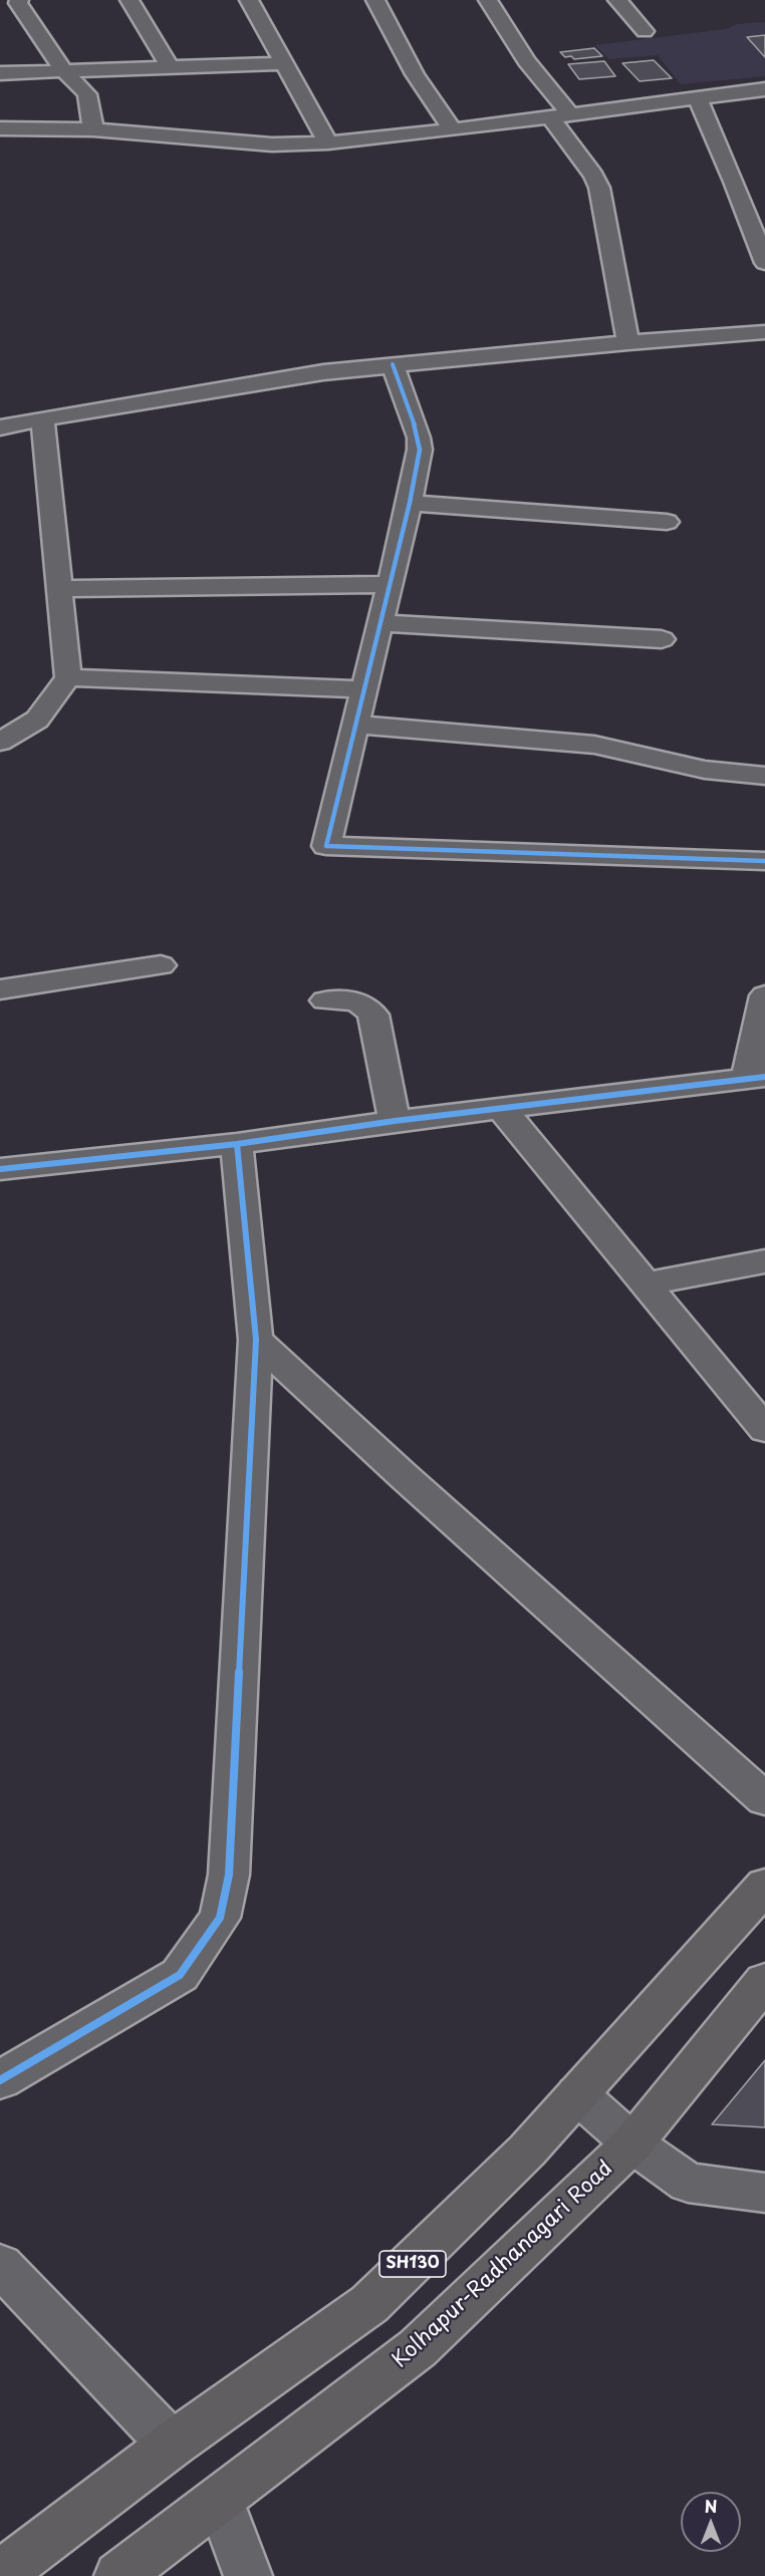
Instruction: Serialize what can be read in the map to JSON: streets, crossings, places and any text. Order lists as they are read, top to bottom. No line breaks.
{"streets":{"main road":["SH130","Kolhapur-Radhanagari Road"]},"north":"top"}
